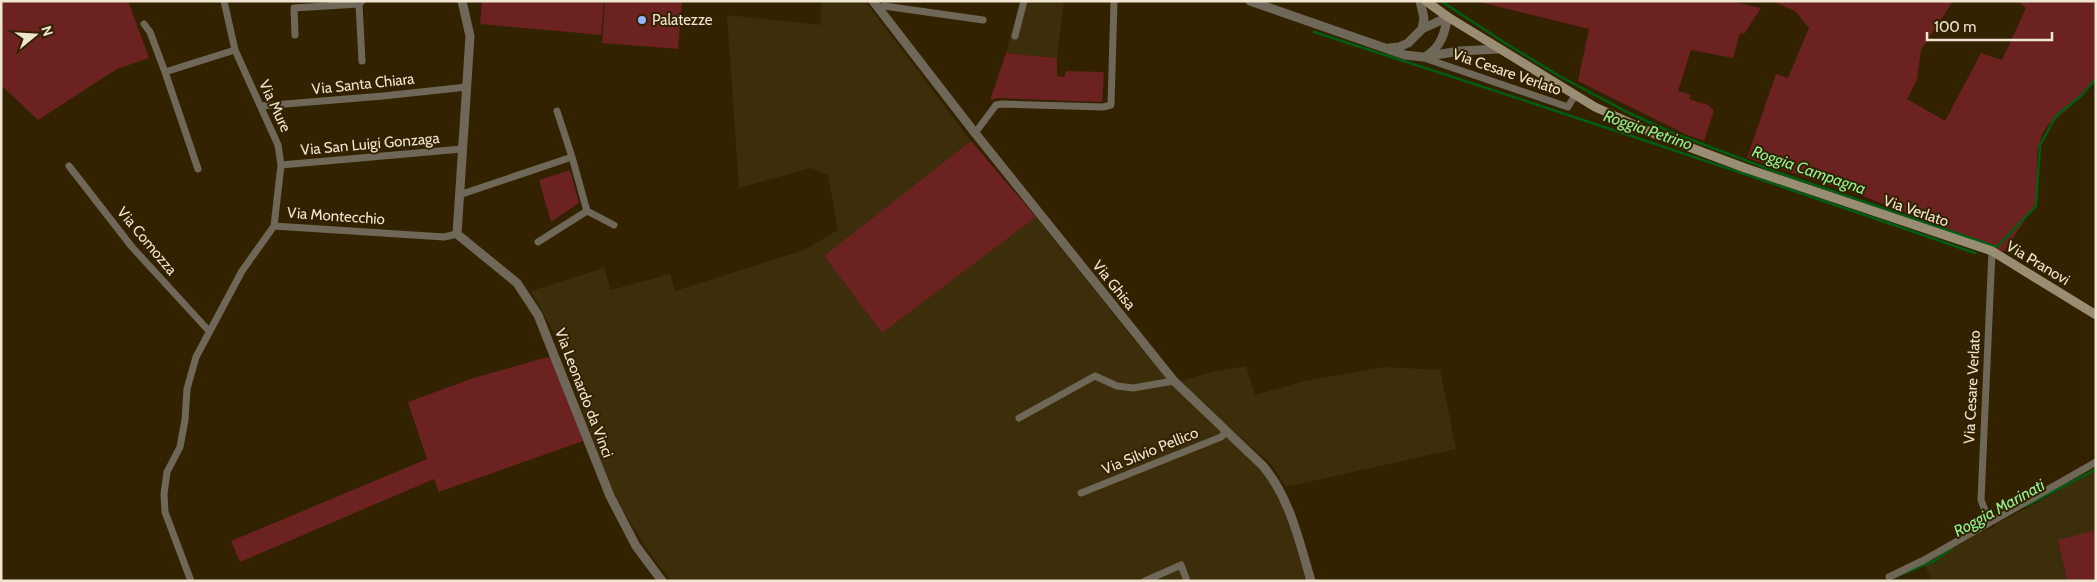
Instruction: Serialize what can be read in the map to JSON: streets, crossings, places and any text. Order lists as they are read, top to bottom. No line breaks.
{"streets":{"main road":["Via Cesare Verlato","Via Verlato","Via Pranovi"],"street":["Via Santa Chiara","Via Mure","Via San Luigi Gonzaga","Via Montecchio","Via Comozza","Via Ghisa","Via Leonardo da Vinci","Via Silvio Pellico"]},"crossings":[["Via Cesare Verlato","Via Verlato"],["Via Cesare Verlato","Via Pranovi"],["Via Santa Chiara","Via Mure"],["Via Mure","Via San Luigi Gonzaga"],["Via Mure","Via Montecchio"],["Via Verlato","Via Pranovi"],["Via Montecchio","Via Comozza"],["Via Montecchio","Via Leonardo da Vinci"],["Via Ghisa","Via Silvio Pellico"]],"water":["Roggia Petrino","Roggia Campagna","Roggia Marinati"],"places":["Palatezze"],"scale_bar":"100 m","north":"right"}
